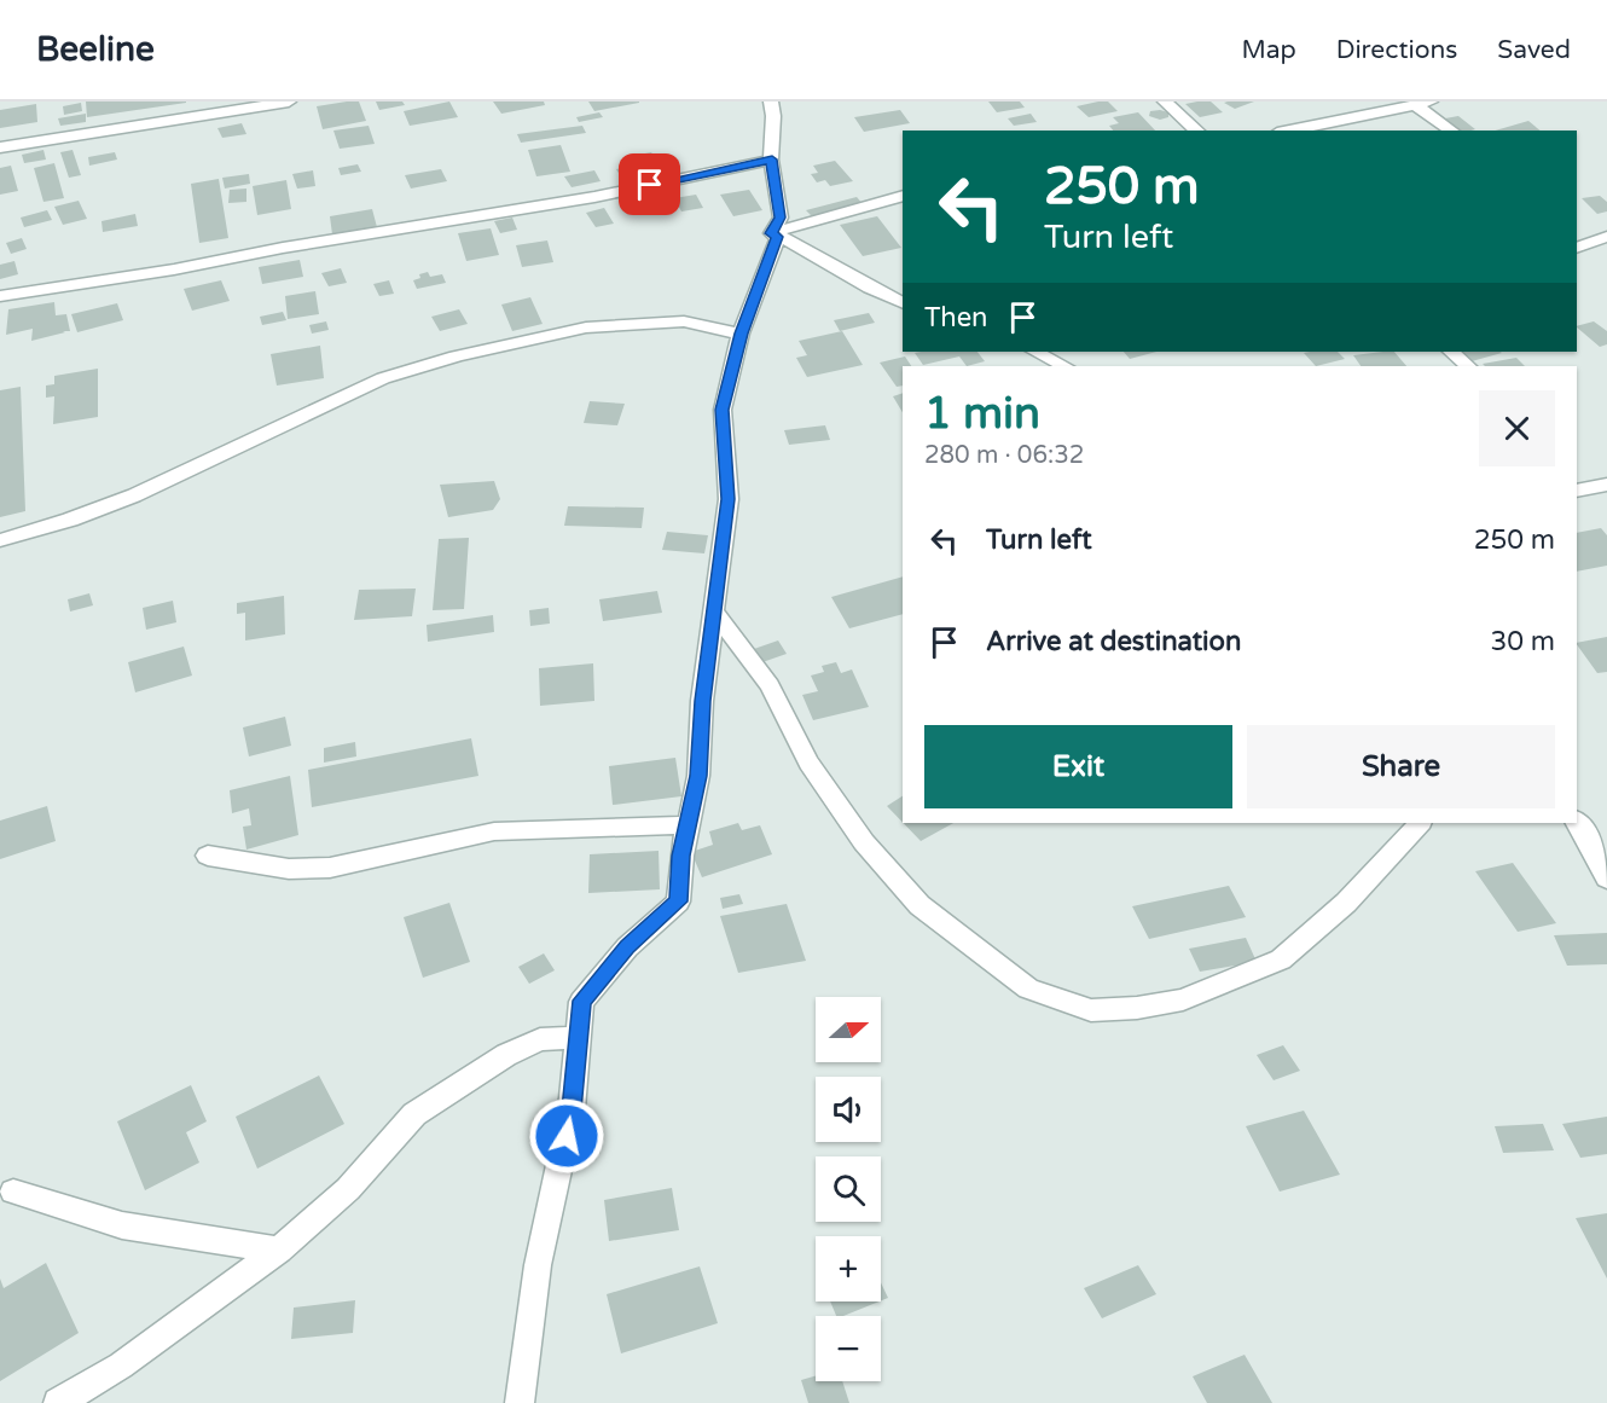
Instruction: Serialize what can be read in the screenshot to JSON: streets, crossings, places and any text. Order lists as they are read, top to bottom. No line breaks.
{"north":"right","page":{"header":"Beeline","nav":["Map","Directions","Saved"],"turn":["250 m","Turn left"],"then":"Then","heading":["1 min","280 m · 06:32"],"list":[{"name":"Turn left","value":"250 m"},{"name":"Arrive at destination","value":"30 m"}],"buttons":["Exit","Share"],"map_buttons":["+","−"]}}
